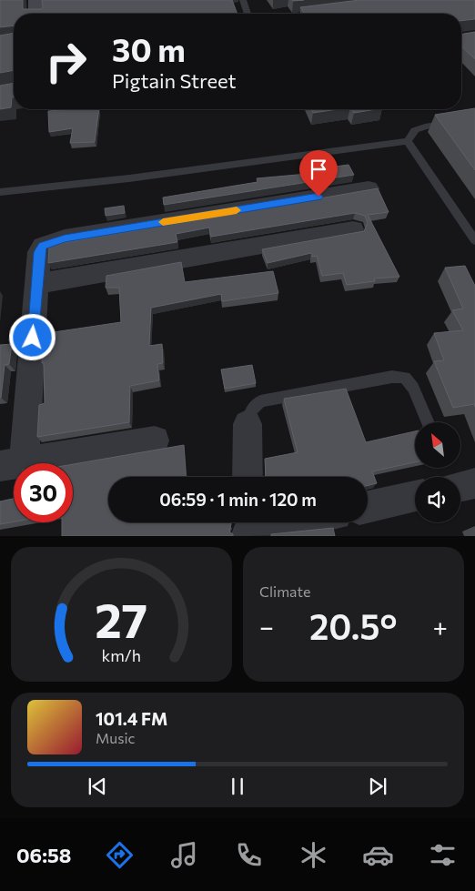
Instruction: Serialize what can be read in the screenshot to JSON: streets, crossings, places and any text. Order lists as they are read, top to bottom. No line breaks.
{"north":"top left","page":{"turn":["30 m","Pigtain Street"],"limit":"30","trip":"06:59 · 1 min · 120 m","tile":"Climate","heat":["−","20.5°","+"],"song":["101.4 FM","Music"],"tabs":"06:58","gauge":["27","km/h"]}}
